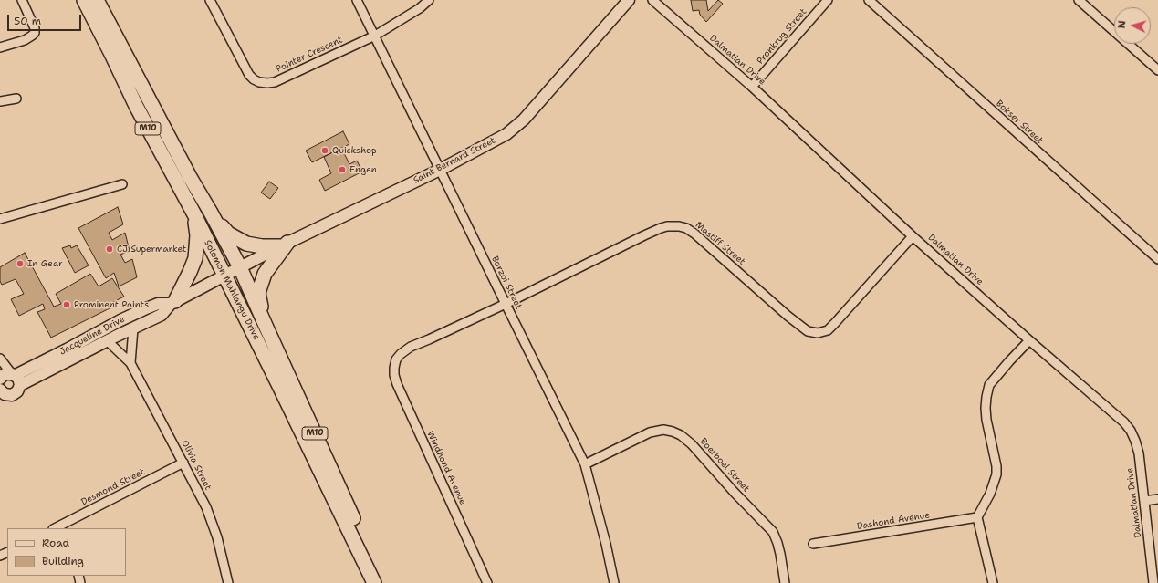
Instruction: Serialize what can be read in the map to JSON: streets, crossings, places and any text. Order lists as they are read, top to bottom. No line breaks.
{"streets":{"main road":["M10","Solomon Mahlangu Drive"],"street":["Pronkrug Street","Pointer Crescent","Dalmatian Drive","Bokser Street","Saint Bernard Street","Mastiff Street","Borzoi Street","Jacqueline Drive","Olivia Street","Boerboel Street","Windhond Avenue","Desmond Street","Dashond Avenue"]},"crossings":[["Pronkrug Street","Dalmatian Drive"],["Pointer Crescent","Borzoi Street"],["Dalmatian Drive","Mastiff Street"],["Saint Bernard Street","Borzoi Street"],["Saint Bernard Street","Solomon Mahlangu Drive"],["Saint Bernard Street","Jacqueline Drive"],["Mastiff Street","Borzoi Street"],["Mastiff Street","Windhond Avenue"],["Borzoi Street","Boerboel Street"],["Solomon Mahlangu Drive","Jacqueline Drive"],["Jacqueline Drive","Olivia Street"],["Olivia Street","Desmond Street"]],"places":["Quickshop","Engen","CJ Supermarket","In Gear","Prominent Paints"],"legend":["Road","Building"],"scale_bar":"50 m","north":"left"}
